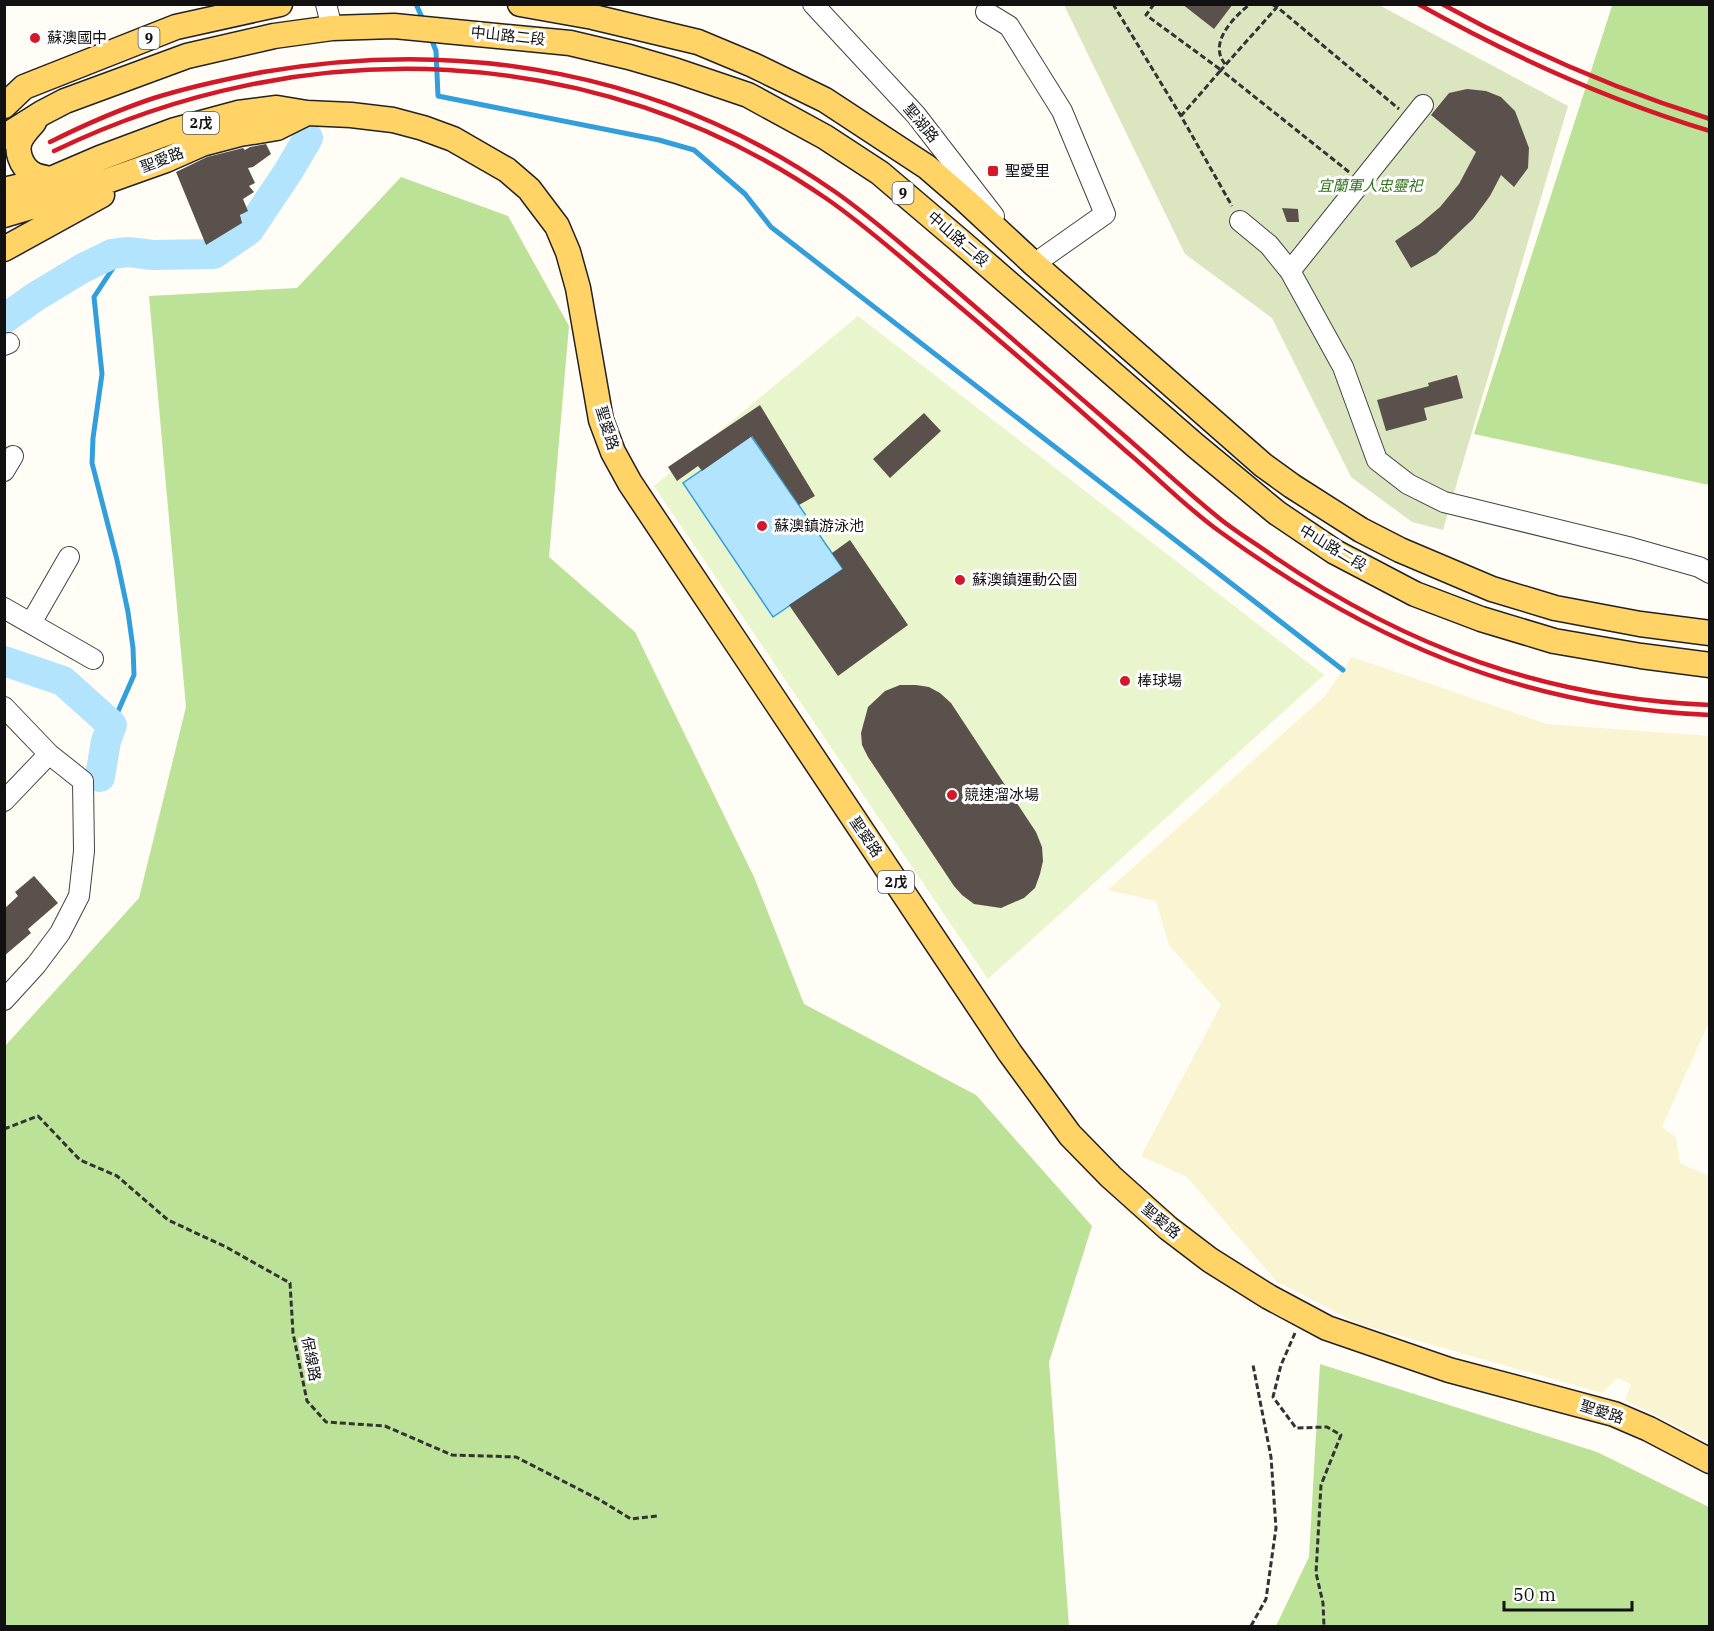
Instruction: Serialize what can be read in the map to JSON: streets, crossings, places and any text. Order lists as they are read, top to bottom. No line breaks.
{"streets":{"main road":["中山路二段","9","2戊","聖愛路"],"street":["聖湖路"],"path":["保線路"]},"crossings":[["中山路二段","聖湖路"],["2戊","聖愛路"]],"parks":["宜蘭軍人忠靈祀"],"places":{"other":["蘇澳國中","蘇澳鎮游泳池","蘇澳鎮運動公園","棒球場","競速溜冰場"],"transit":["聖愛里"]},"scale_bar":"50 m"}
